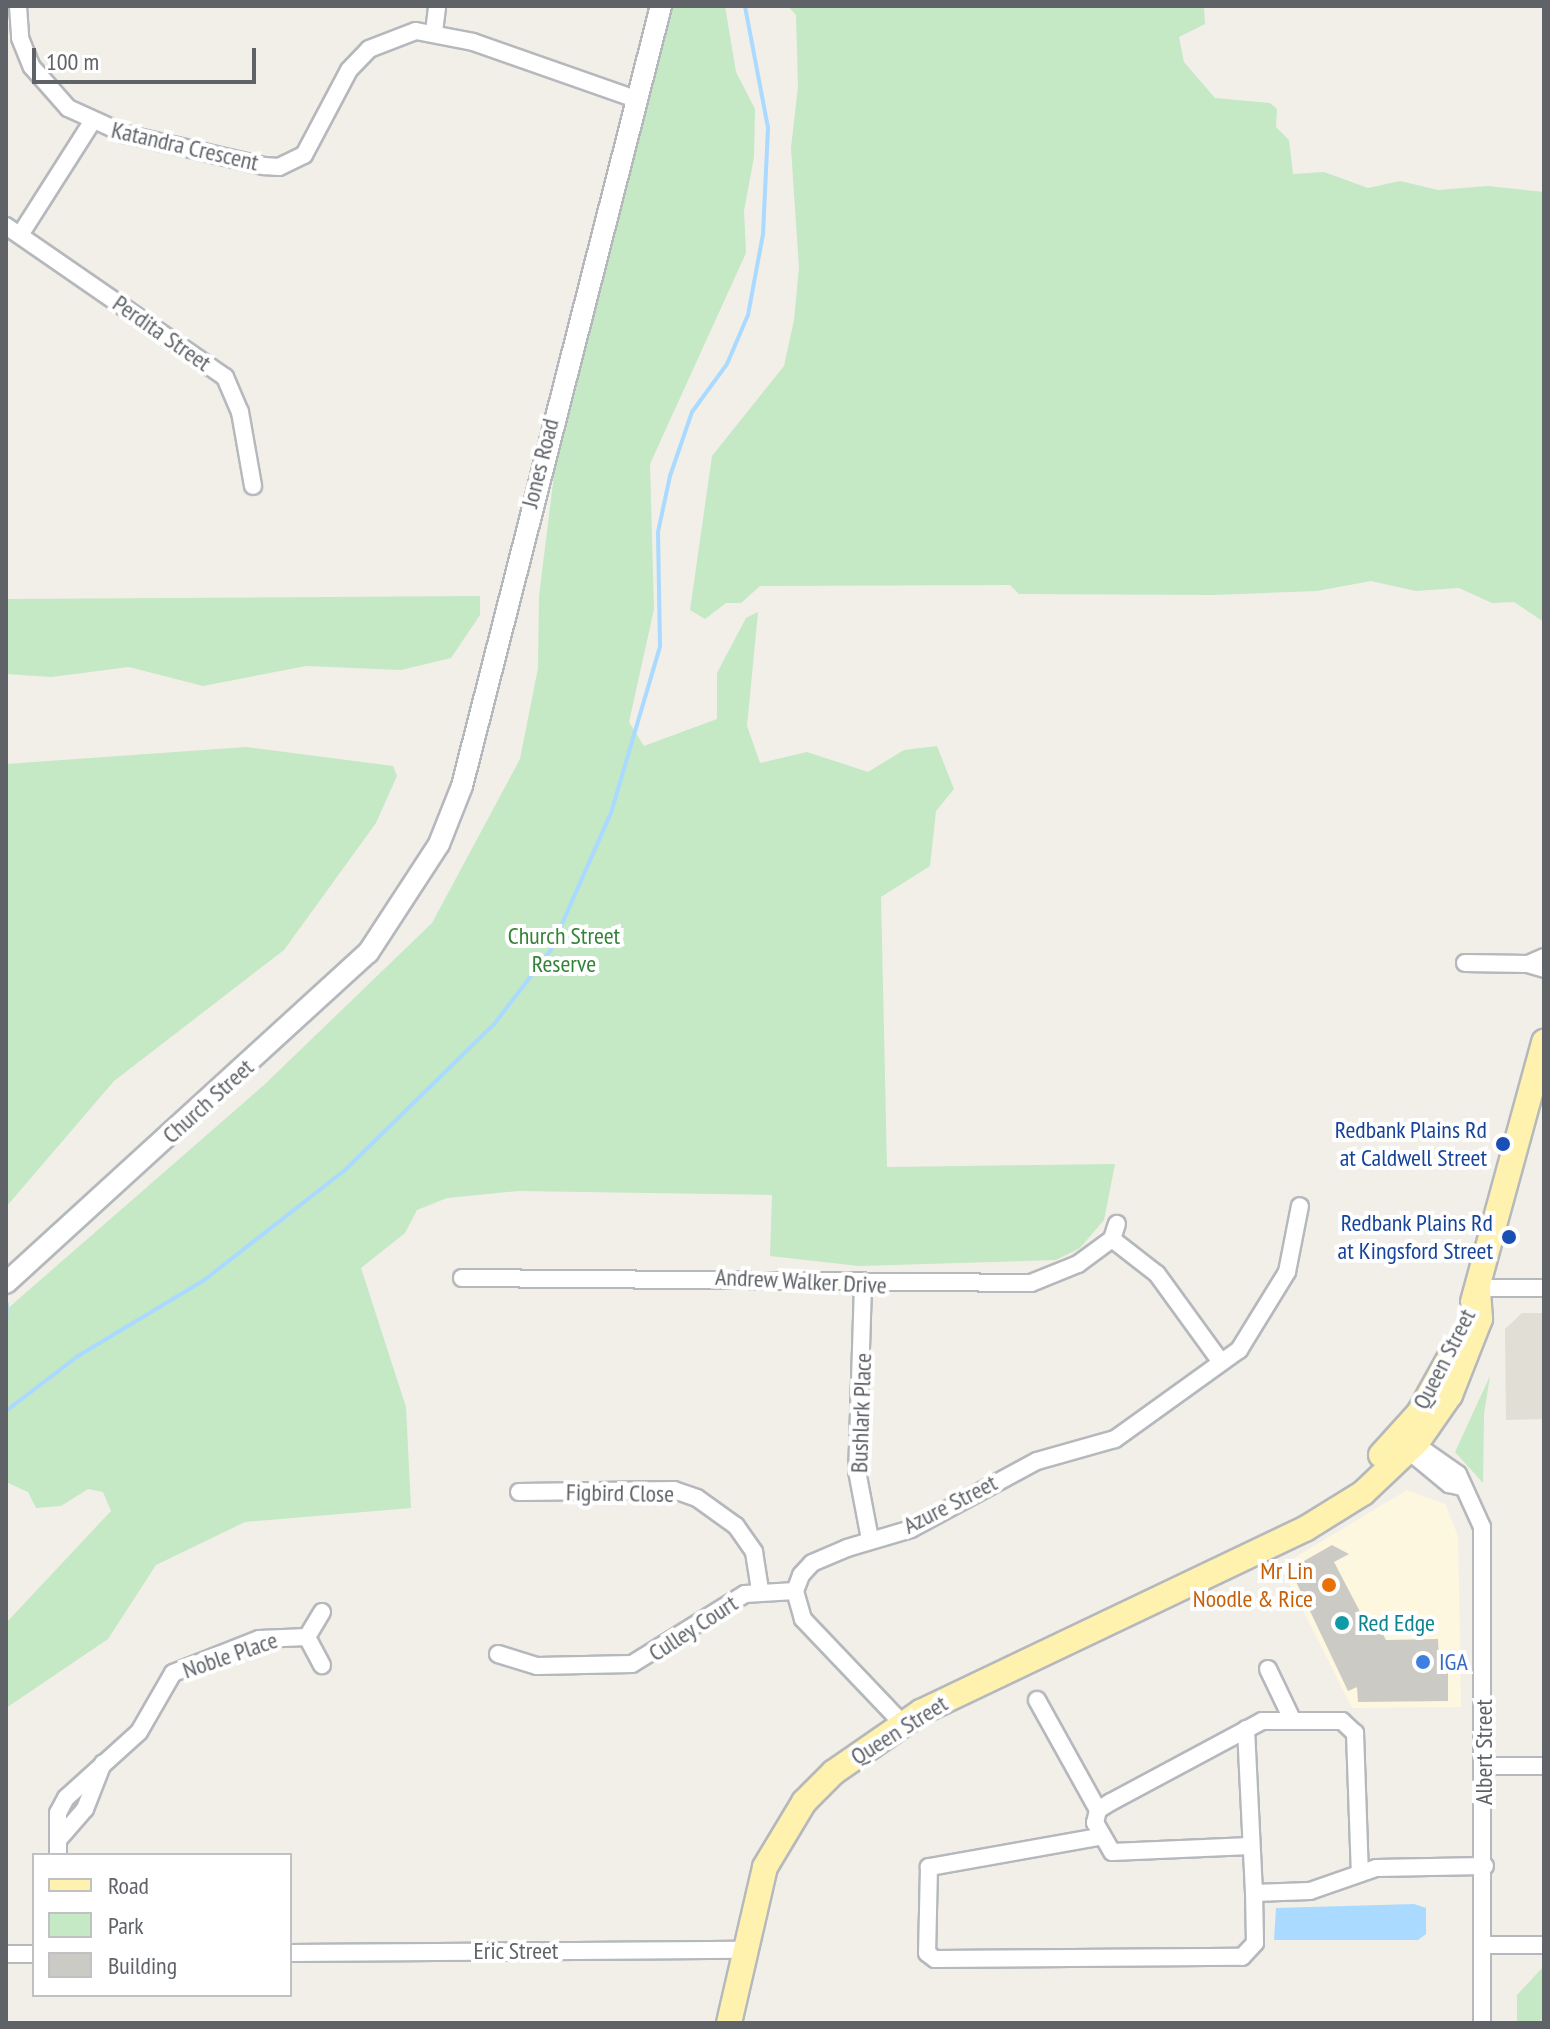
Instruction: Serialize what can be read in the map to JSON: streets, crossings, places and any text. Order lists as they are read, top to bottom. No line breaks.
{"streets":{"main road":["Queen Street"],"street":["Katandra Crescent","Perdita Street","Jones Road","Church Street","Andrew Walker Drive","Bushlark Place","Figbird Close","Azure Street","Culley Court","Noble Place","Albert Street","Eric Street"]},"crossings":[["Katandra Crescent","Jones Road"],["Jones Road","Church Street"],["Andrew Walker Drive","Bushlark Place"],["Andrew Walker Drive","Azure Street"],["Queen Street","Albert Street"],["Queen Street","Eric Street"],["Bushlark Place","Azure Street"],["Figbird Close","Culley Court"],["Azure Street","Culley Court"]],"parks":["Church Street Reserve"],"places":["Redbank Plains Rd at Caldwell Street","Redbank Plains Rd at Kingsford Street","Mr Lin Noodle & Rice","Red Edge","IGA"],"legend":["Road","Park","Building"],"scale_bar":"100 m"}
